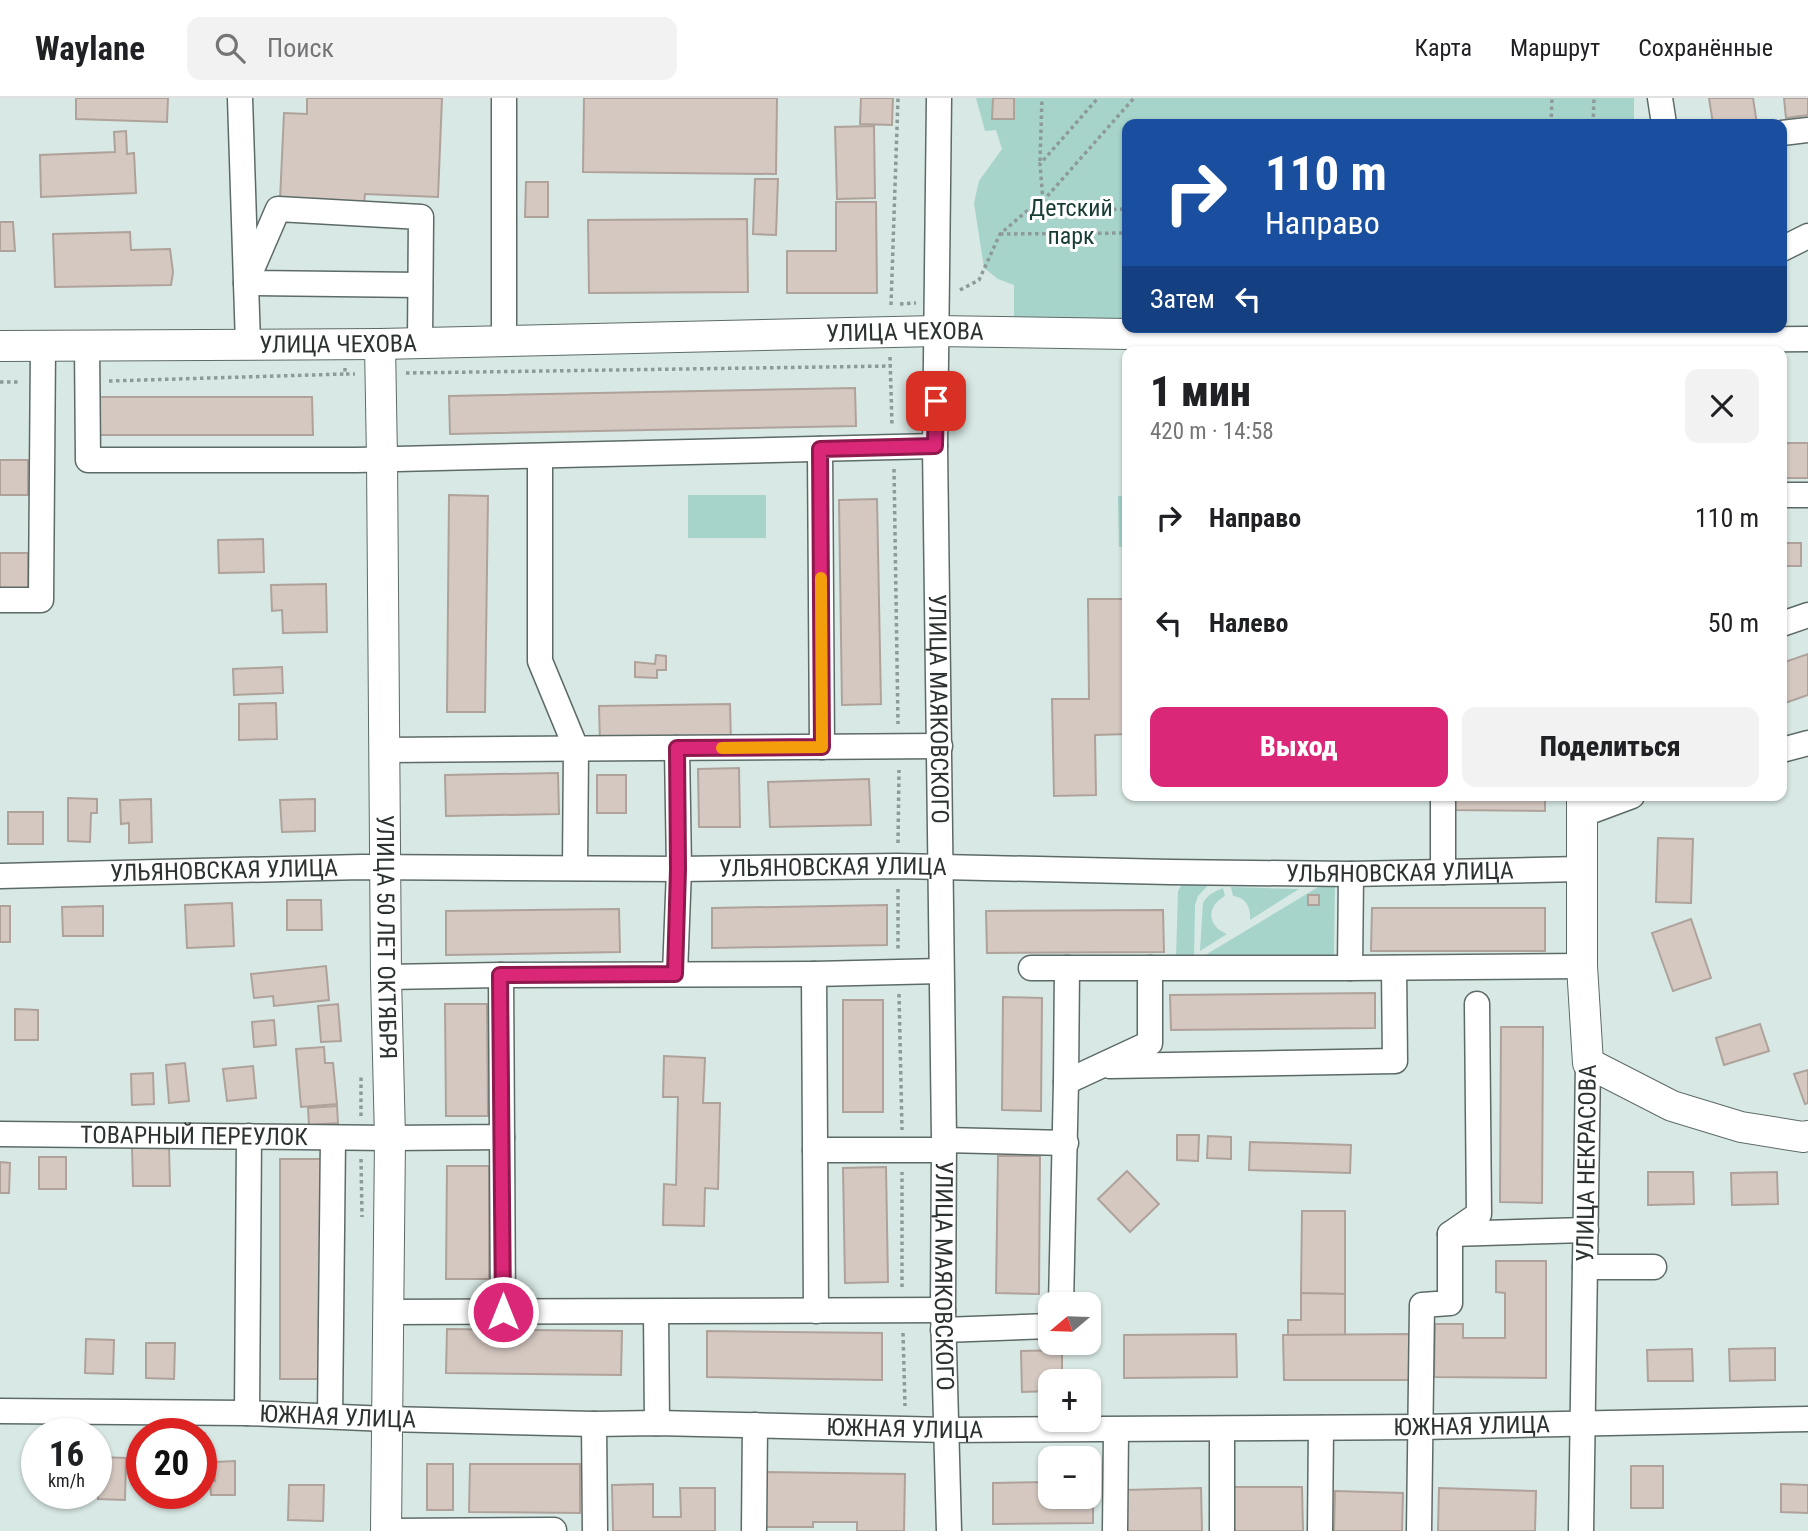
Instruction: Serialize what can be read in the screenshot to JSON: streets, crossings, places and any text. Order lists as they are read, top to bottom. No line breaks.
{"streets":{"main road":["УЛИЦА ЧЕХОВА","УЛИЦА 50 ЛЕТ ОКТЯБРЯ","УЛИЦА НЕКРАСОВА"],"street":["УЛИЦА МАЯКОВСКОГО","УЛЬЯНОВСКАЯ УЛИЦА","ТОВАРНЫЙ ПЕРЕУЛОК","ЮЖНАЯ УЛИЦА"]},"crossings":[["УЛИЦА ЧЕХОВА","УЛИЦА МАЯКОВСКОГО"],["УЛИЦА ЧЕХОВА","УЛИЦА 50 ЛЕТ ОКТЯБРЯ"],["УЛИЦА МАЯКОВСКОГО","УЛЬЯНОВСКАЯ УЛИЦА"],["УЛИЦА МАЯКОВСКОГО","ЮЖНАЯ УЛИЦА"],["УЛЬЯНОВСКАЯ УЛИЦА","УЛИЦА 50 ЛЕТ ОКТЯБРЯ"],["УЛЬЯНОВСКАЯ УЛИЦА","УЛИЦА НЕКРАСОВА"],["УЛИЦА 50 ЛЕТ ОКТЯБРЯ","ТОВАРНЫЙ ПЕРЕУЛОК"],["УЛИЦА 50 ЛЕТ ОКТЯБРЯ","ЮЖНАЯ УЛИЦА"],["УЛИЦА НЕКРАСОВА","ЮЖНАЯ УЛИЦА"]],"parks":["Детский парк"],"north":"left","page":{"header":"Waylane","search":"Поиск","nav":["Карта","Маршрут","Сохранённые"],"turn":["110 m","Направо"],"then":"Затем","heading":["1 мин","420 m · 14:58"],"list":[{"name":"Направо","value":"110 m"},{"name":"Налево","value":"50 m"}],"buttons":["Выход","Поделиться"],"map_buttons":["+","−"],"speed":"16 km/h","limit":"20"}}
